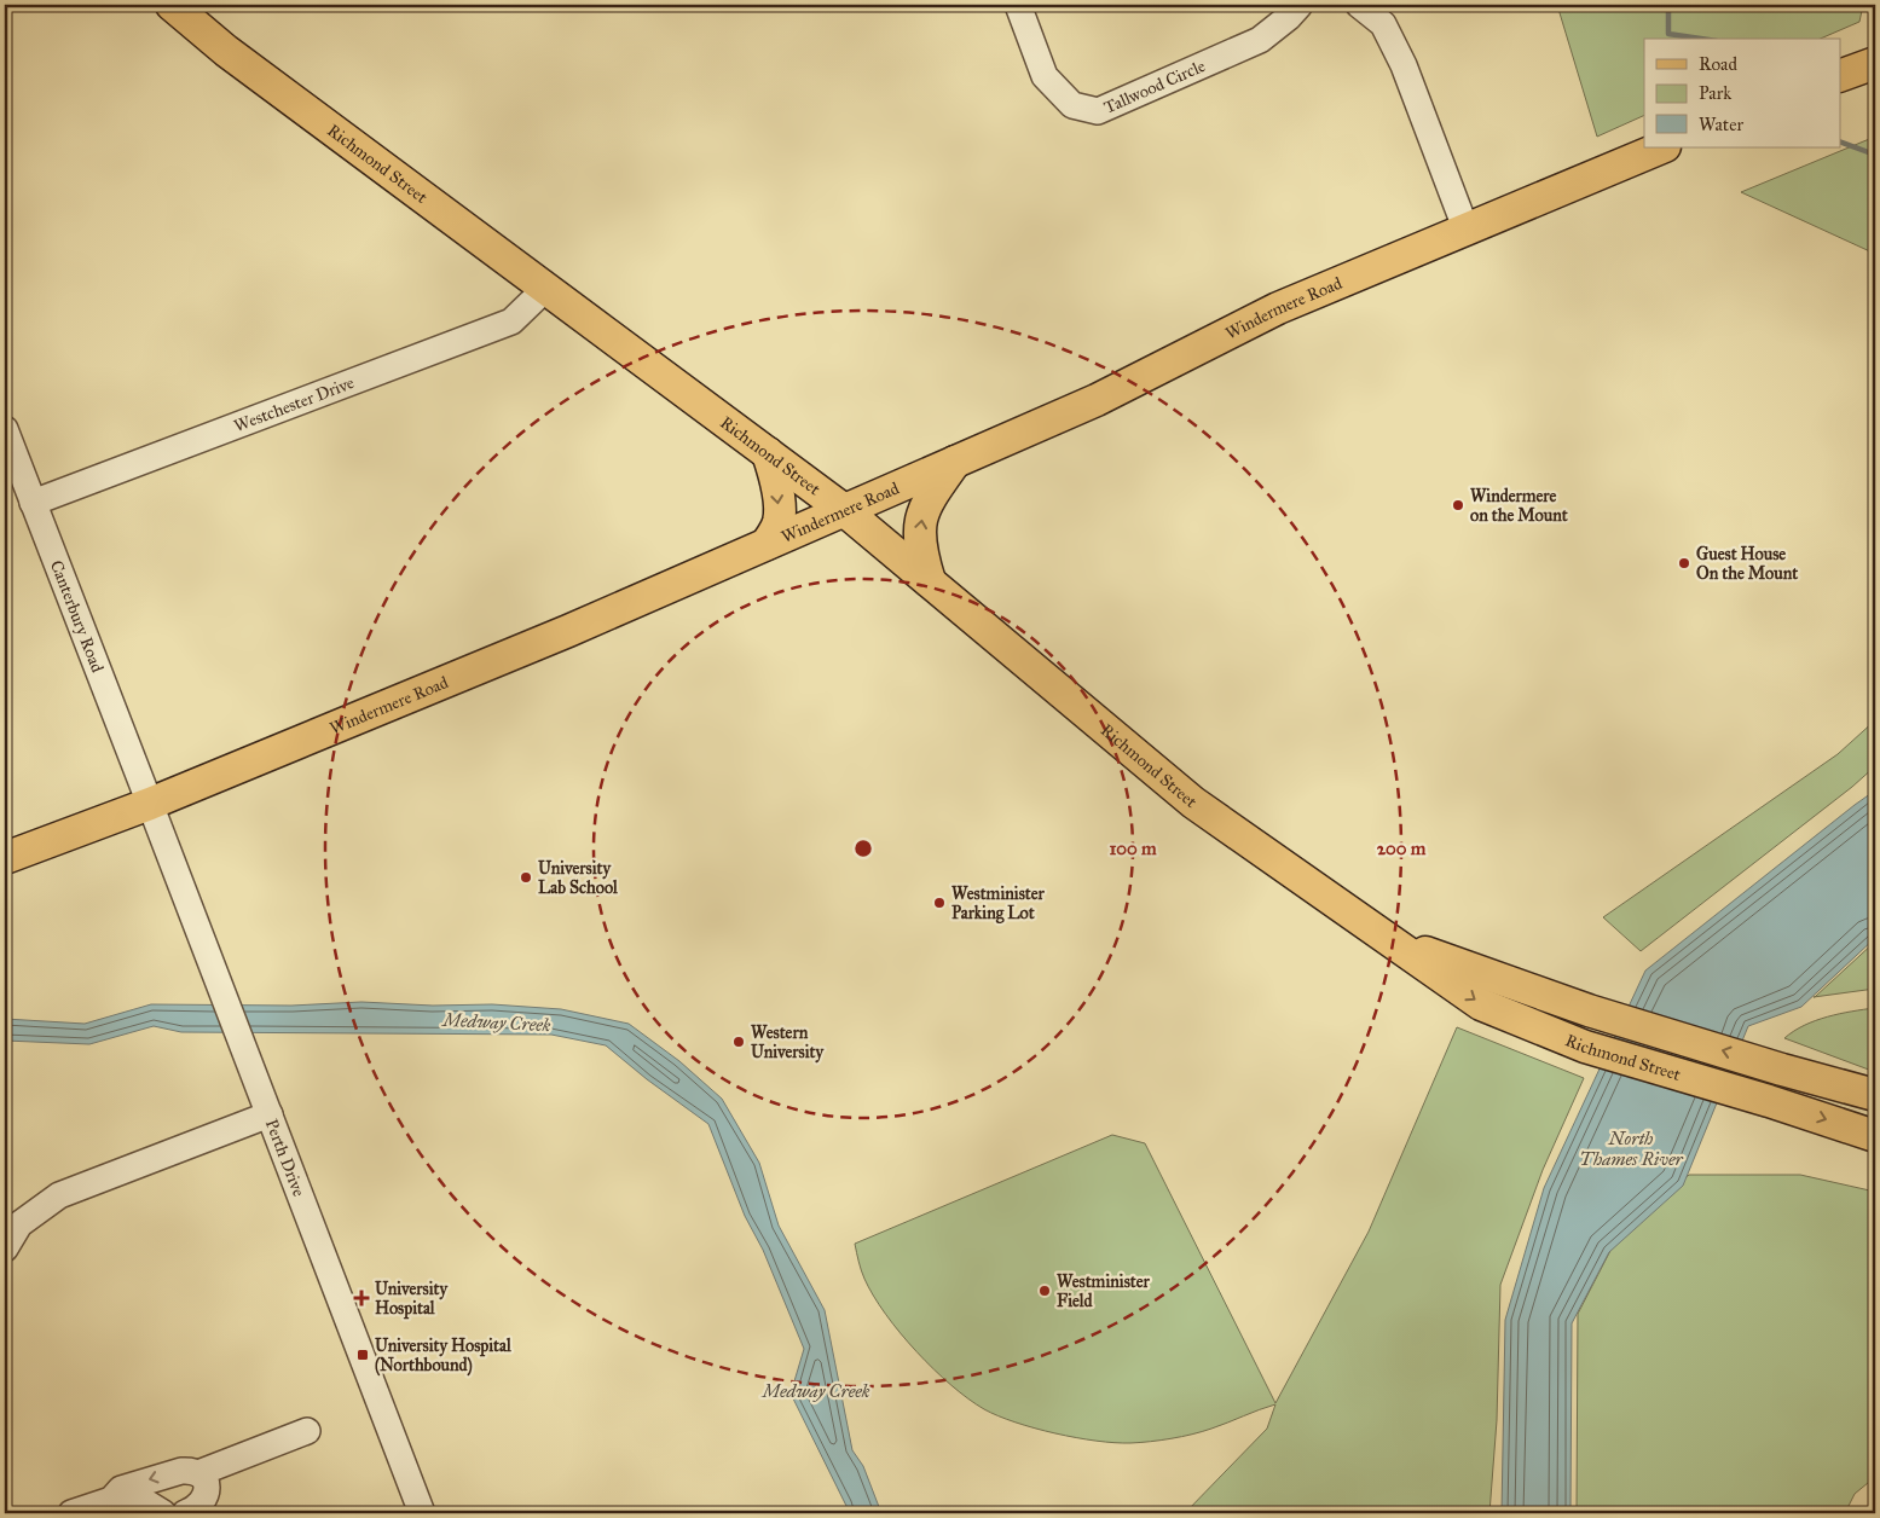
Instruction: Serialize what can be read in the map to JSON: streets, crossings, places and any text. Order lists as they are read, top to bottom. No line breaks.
{"streets":{"main road":["Richmond Street","Windermere Road"],"street":["Tallwood Circle","Westchester Drive","Canterbury Road","Perth Drive"]},"crossings":[["Richmond Street","Windermere Road"],["Richmond Street","Westchester Drive"],["Windermere Road","Canterbury Road"],["Windermere Road","Perth Drive"],["Westchester Drive","Canterbury Road"],["Canterbury Road","Perth Drive"]],"water":["Medway Creek","North Thames River"],"places":{"other":["Windermere on the Mount","Guest House On the Mount","University Lab School","Westminister Parking Lot","Western University","Westminister Field"],"health":["University Hospital"],"transit":["University Hospital (Northbound)"]},"legend":["Road","Park","Water"],"rings":["100 m","200 m"]}
